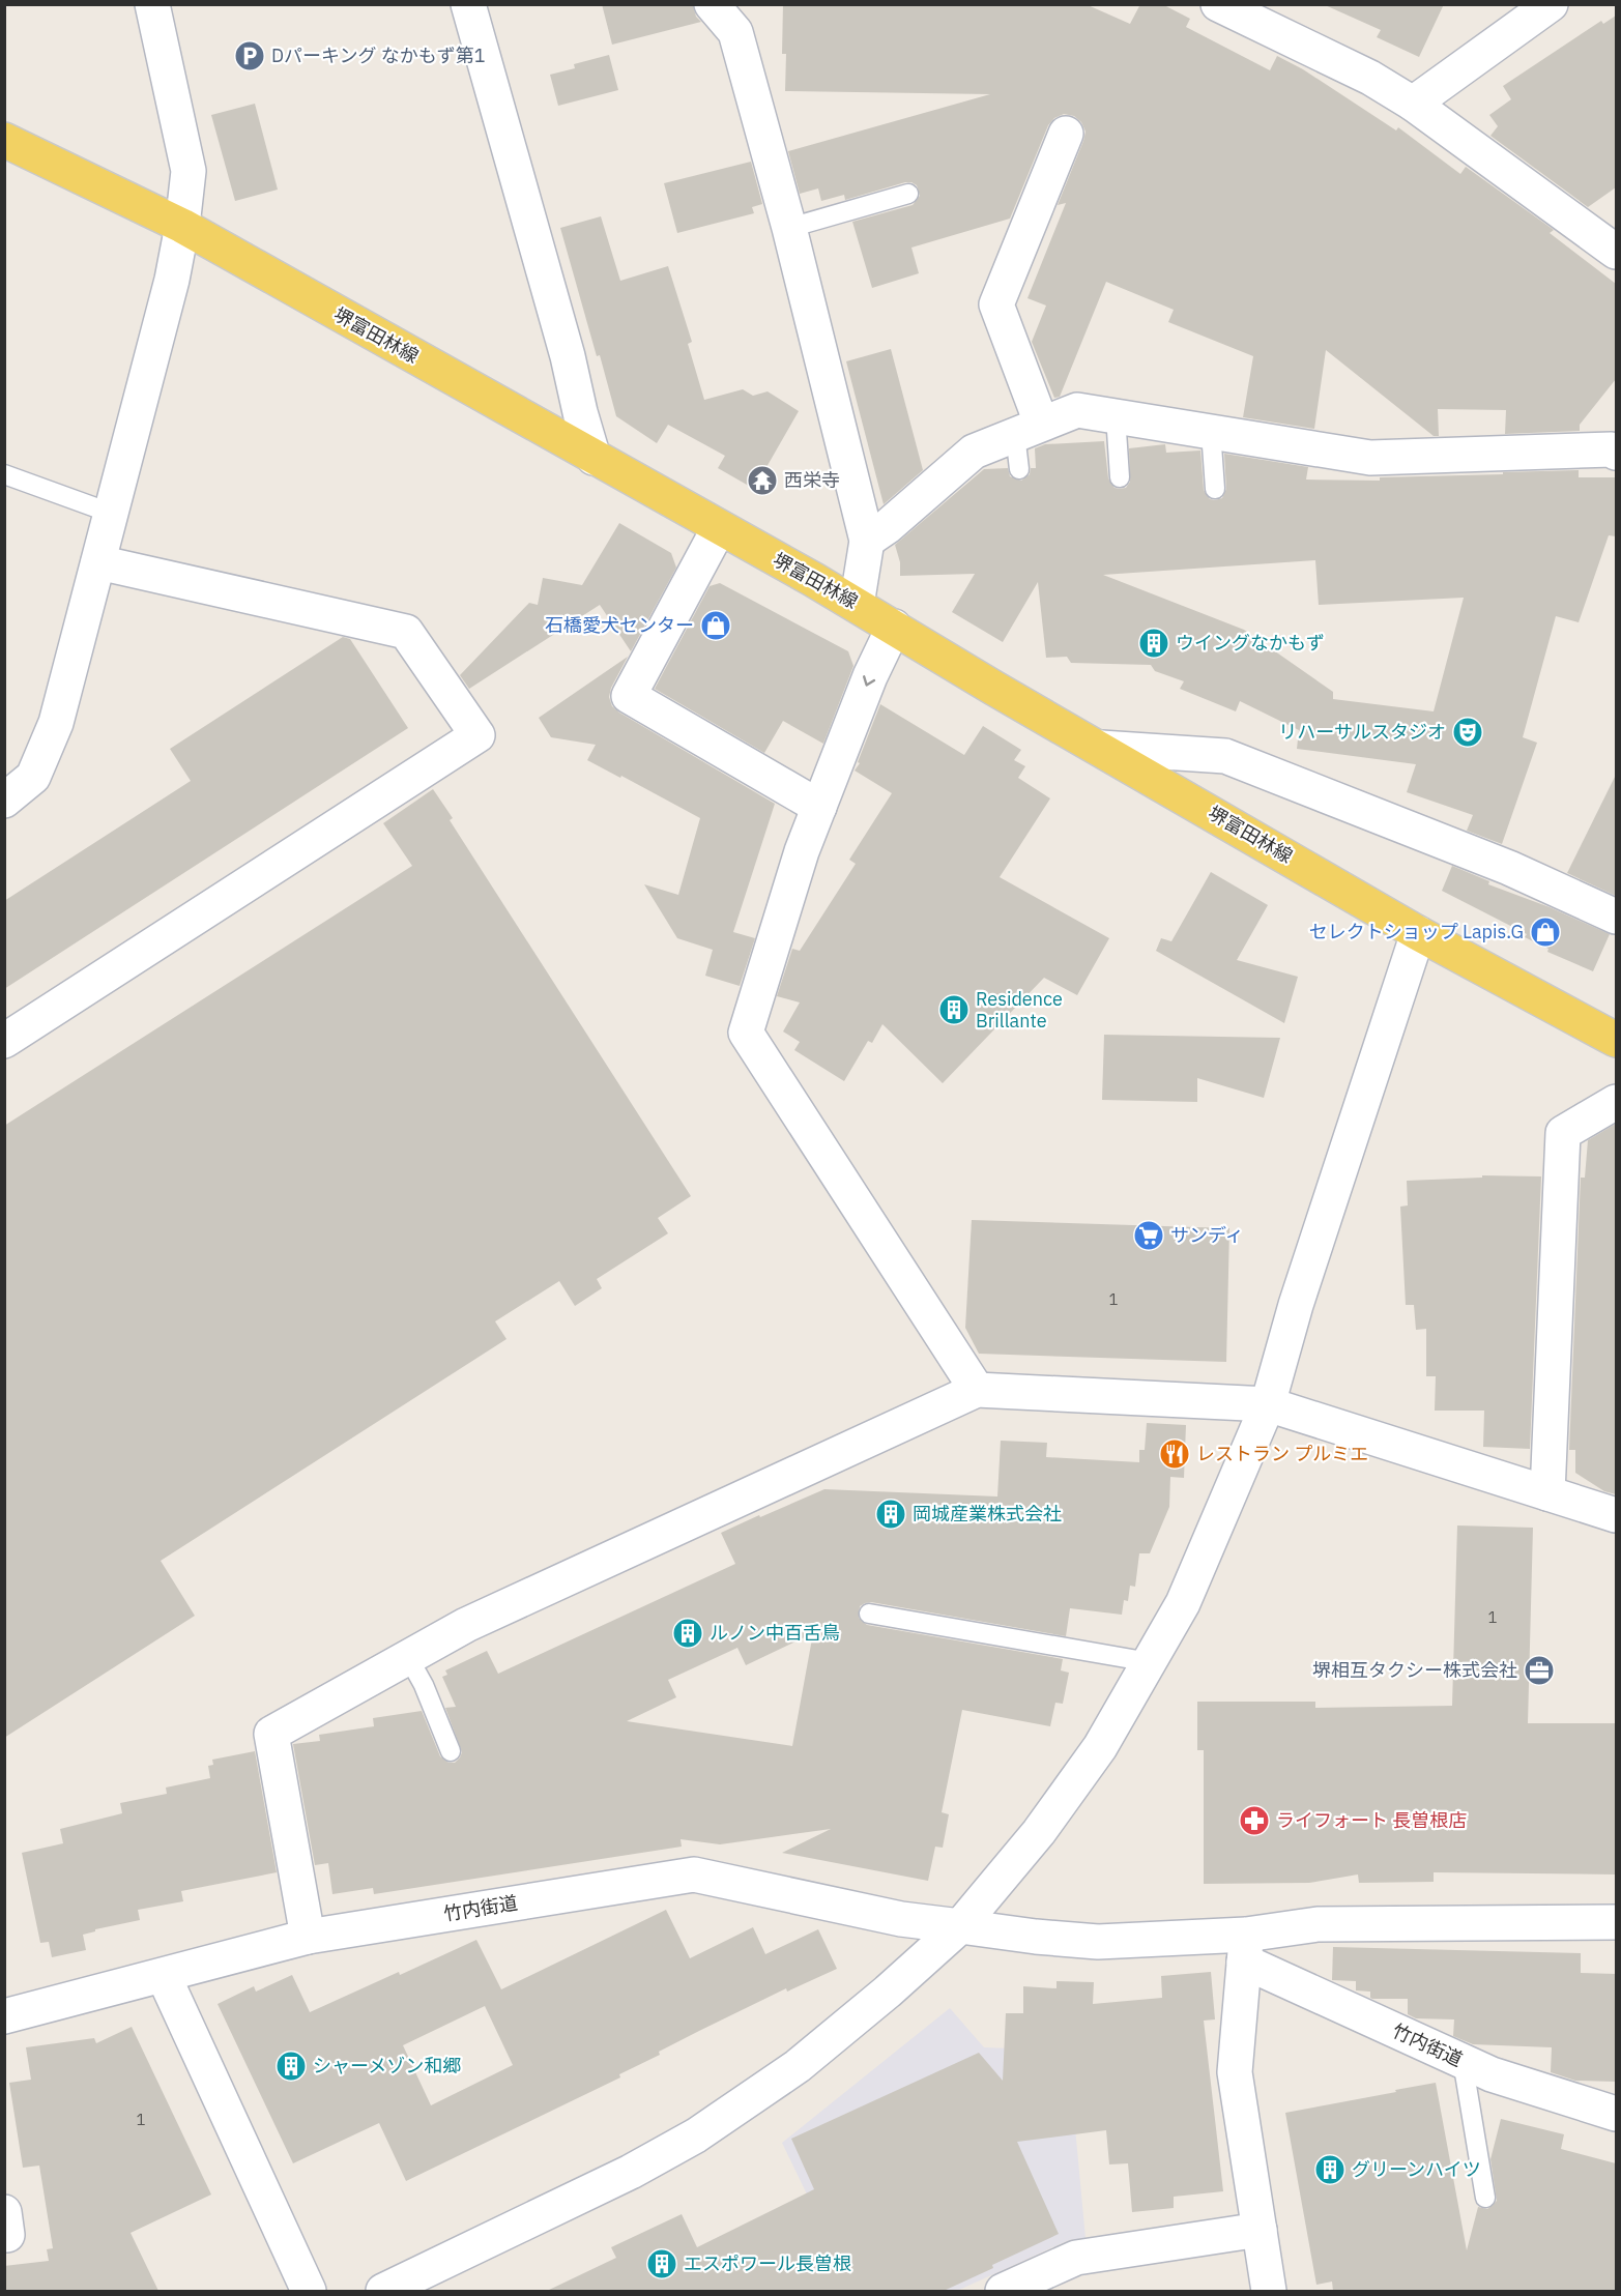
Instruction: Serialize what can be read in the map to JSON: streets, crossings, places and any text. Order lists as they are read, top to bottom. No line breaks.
{"streets":{"main road":["堺富田林線"],"street":["竹内街道"]},"places":{"parking":["Dパーキング なかもず第1"],"temple":["西栄寺"],"shop":["石橋愛犬センター","セレクトショップ Lapis.G"],"building":["ウイングなかもず","Residence Brillante","岡城産業株式会社","ルノン中百舌鳥","シャーメゾン和郷","グリーンハイツ","エスポワール長曽根"],"theatre":["リハーサルスタジオ"],"supermarket":["サンディ"],"restaurant":["レストラン プルミエ"],"office":["堺相互タクシー株式会社"],"pharmacy":["ライフォート 長曽根店"]},"house_numbers":["1","1","1"]}
